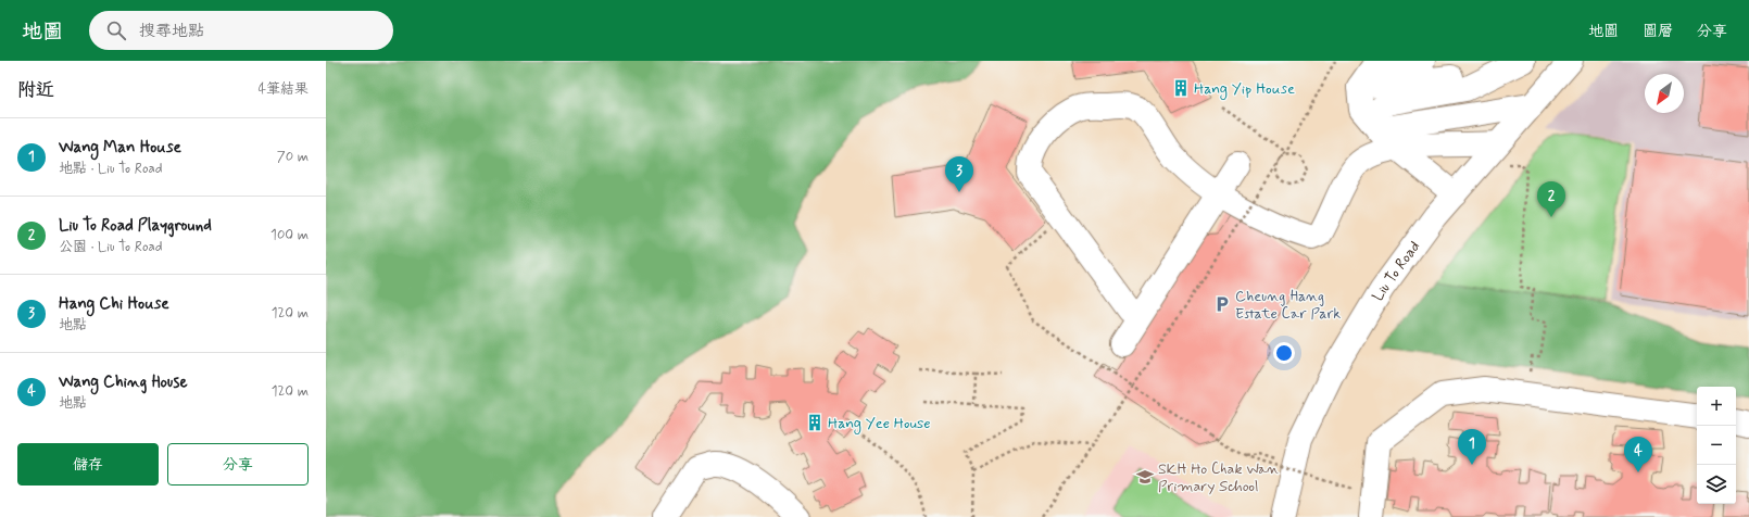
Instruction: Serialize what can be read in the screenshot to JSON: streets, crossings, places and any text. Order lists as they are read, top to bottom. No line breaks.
{"streets":{"street":["Liu To Road"]},"places":{"building":["Hang Yip House","Hang Yee House"],"parking":["Cheung Hang Estate Car Park"],"school or university":["SKH Ho Chak Wan Primary School"]},"north":"bottom left","page":{"header":"地圖","search":"搜尋地點","nav":["地圖","圖層","分享"],"heading":["附近","4筆結果"],"list":[{"mark":"1","name":"Wang Man House","note":"地點 · Liu To Road","value":"70 m"},{"mark":"2","name":"Liu To Road Playground","note":"公園 · Liu To Road","value":"100 m"},{"mark":"3","name":"Hang Chi House","note":"地點","value":"120 m"},{"mark":"4","name":"Wang Ching House","note":"地點","value":"120 m"}],"pins":["3","2","1","4"],"map_buttons":["+","−"],"buttons":["儲存","分享"]}}
